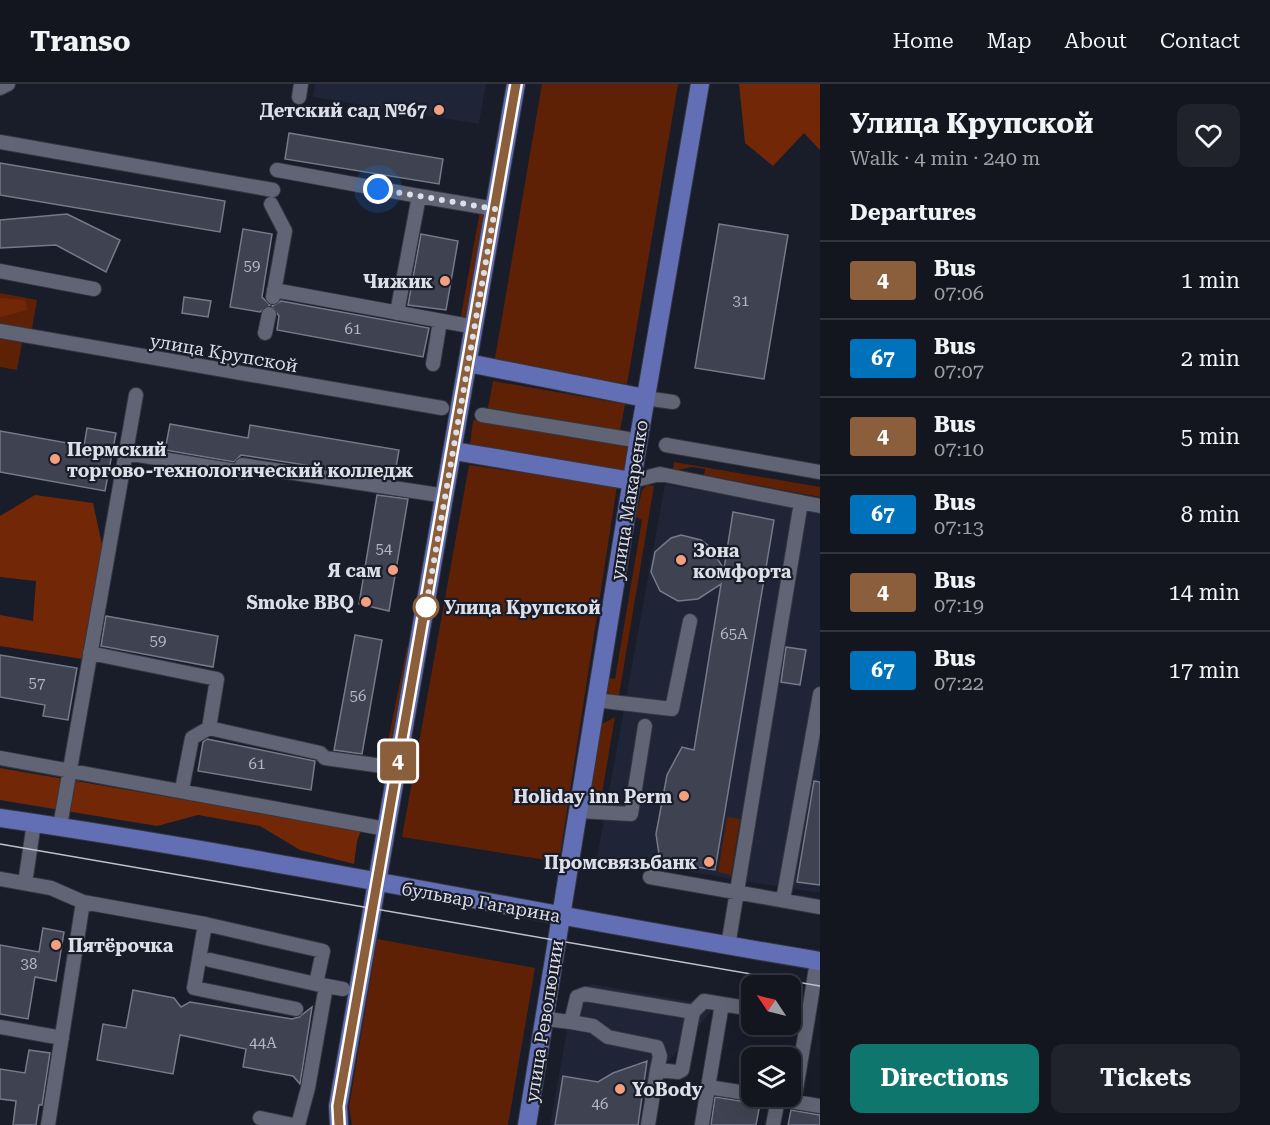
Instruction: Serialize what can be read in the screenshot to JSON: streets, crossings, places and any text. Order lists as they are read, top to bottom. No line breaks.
{"streets":{"main road":["улица Макаренко","бульвар Гагарина","улица Революции"],"street":["улица Крупской"]},"crossings":[["улица Макаренко","бульвар Гагарина"],["улица Макаренко","улица Революции"],["бульвар Гагарина","улица Революции"]],"places":["Детский сад №67","Чижик","Пермский торгово-технологический колледж","Зона комфорта","Я сам","Smoke BBQ","Улица Крупской","Holiday inn Perm","Промсвязьбанк","Пятёрочка","YoBody"],"lines":["bus line 4"],"house_numbers":["59","31","61","54","65А","59","57","56","61","38","44А","46"],"north":"top left","page":{"header":"Transo","nav":["Home","Map","About","Contact"],"on_map":"4","heading":[["Улица Крупской","Walk · 4 min · 240 m"],"Departures"],"list":[{"mark":"4","name":"Bus","note":"07:06","value":"1 min"},{"mark":"67","name":"Bus","note":"07:07","value":"2 min"},{"mark":"4","name":"Bus","note":"07:10","value":"5 min"},{"mark":"67","name":"Bus","note":"07:13","value":"8 min"},{"mark":"4","name":"Bus","note":"07:19","value":"14 min"},{"mark":"67","name":"Bus","note":"07:22","value":"17 min"}],"buttons":["Directions","Tickets"]}}
